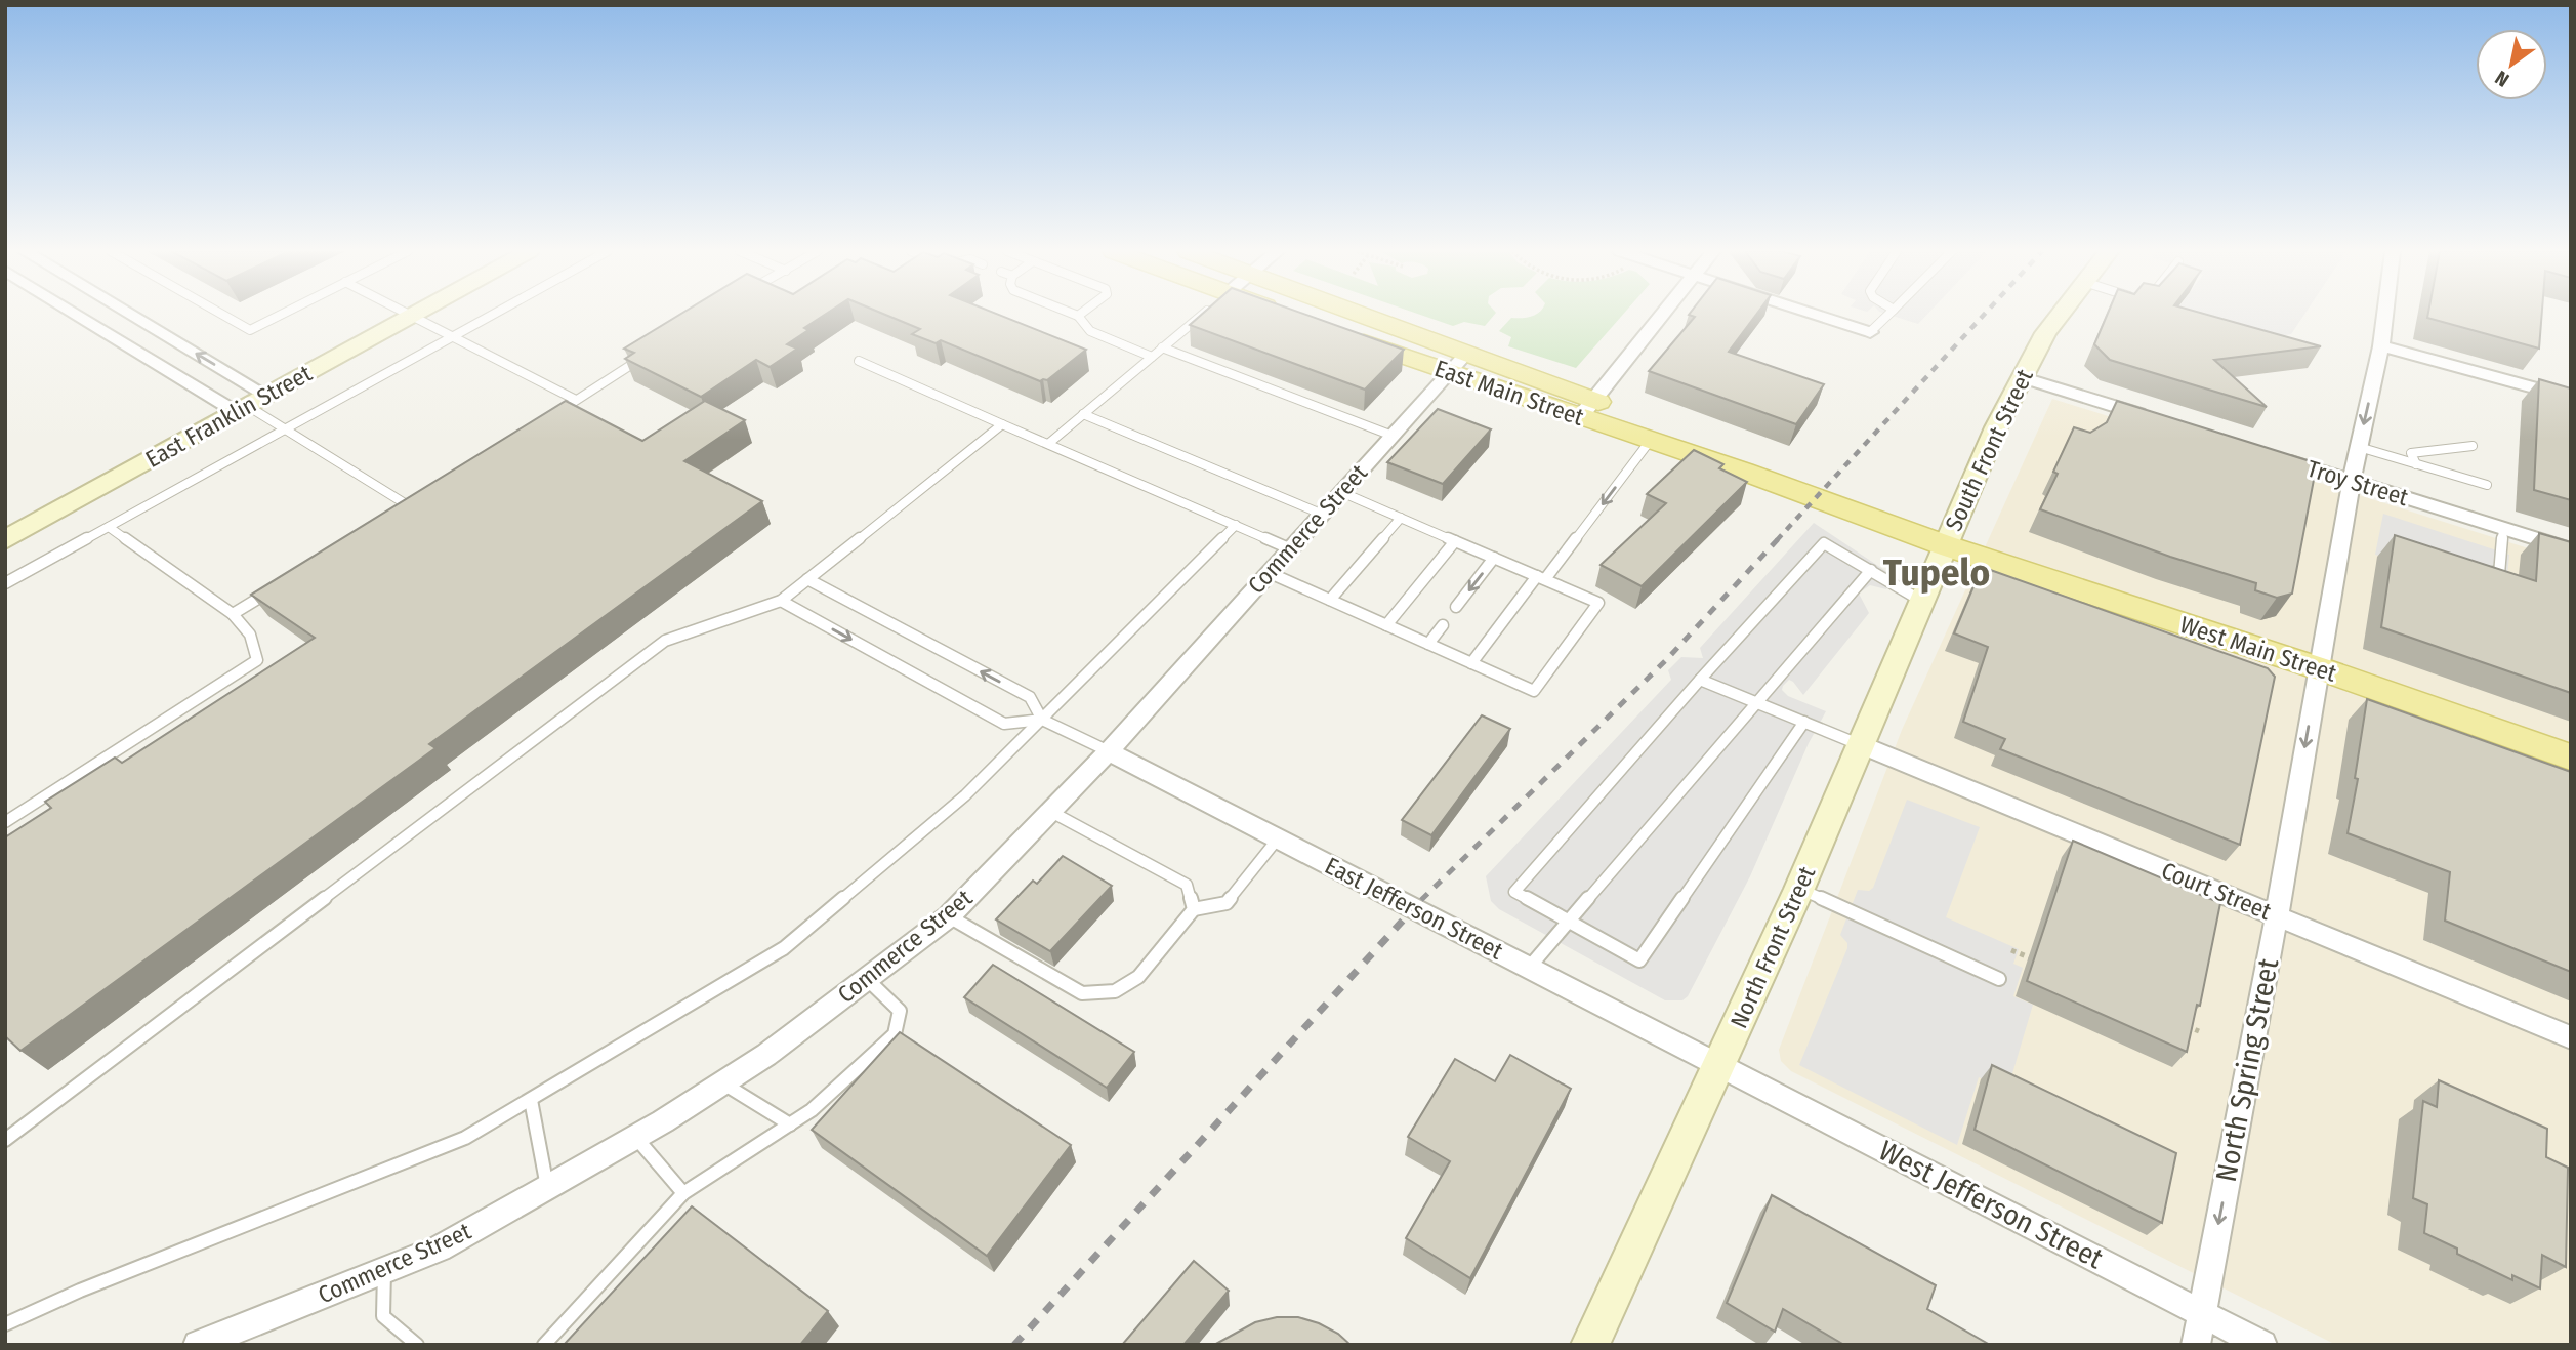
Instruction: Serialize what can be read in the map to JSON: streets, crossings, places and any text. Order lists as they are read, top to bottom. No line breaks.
{"streets":{"main road":["East Main Street","West Main Street"],"street":["East Franklin Street","South Front Street","Troy Street","Commerce Street","Court Street","East Jefferson Street","North Front Street","North Spring Street","West Jefferson Street"]},"crossings":[["East Main Street","South Front Street"],["East Main Street","Commerce Street"],["East Main Street","West Main Street"],["East Main Street","North Front Street"],["South Front Street","West Main Street"],["South Front Street","North Front Street"],["Troy Street","North Spring Street"],["Commerce Street","East Jefferson Street"],["West Main Street","North Front Street"],["West Main Street","North Spring Street"],["Court Street","North Front Street"],["Court Street","North Spring Street"],["East Jefferson Street","North Front Street"],["East Jefferson Street","West Jefferson Street"],["North Front Street","West Jefferson Street"],["North Spring Street","West Jefferson Street"]],"one_way":["North Spring Street"],"districts":["Tupelo"],"north":"bottom left"}
